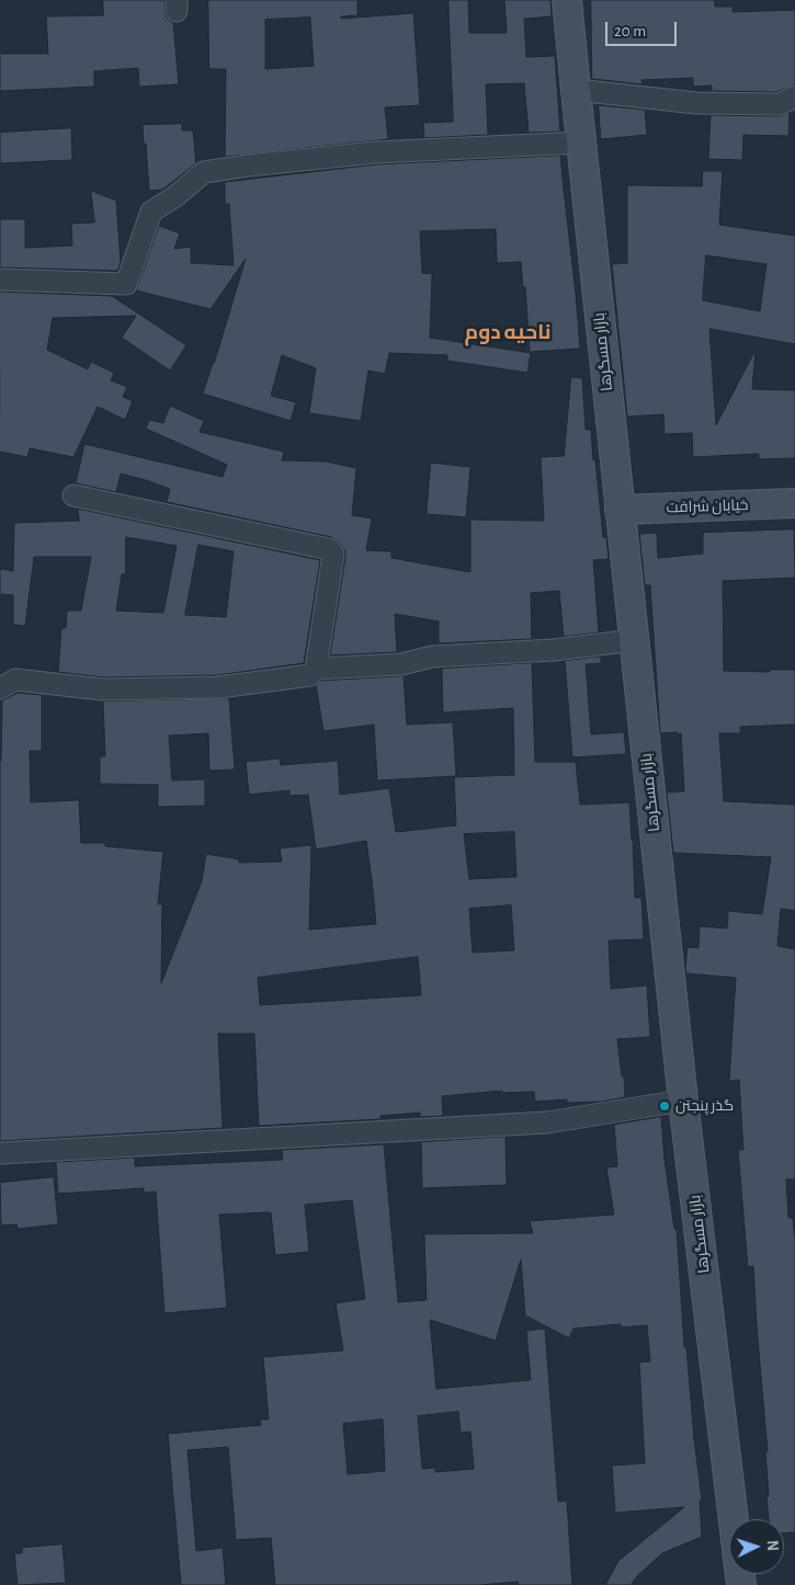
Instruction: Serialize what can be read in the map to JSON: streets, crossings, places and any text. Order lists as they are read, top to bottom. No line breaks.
{"streets":{"street":["بازار مسگرها","خیابان شرافت"]},"crossings":[["بازار مسگرها","خیابان شرافت"]],"districts":["ناحیه دوم"],"places":["گذر پنجتن"],"scale_bar":"20 m","north":"right"}
